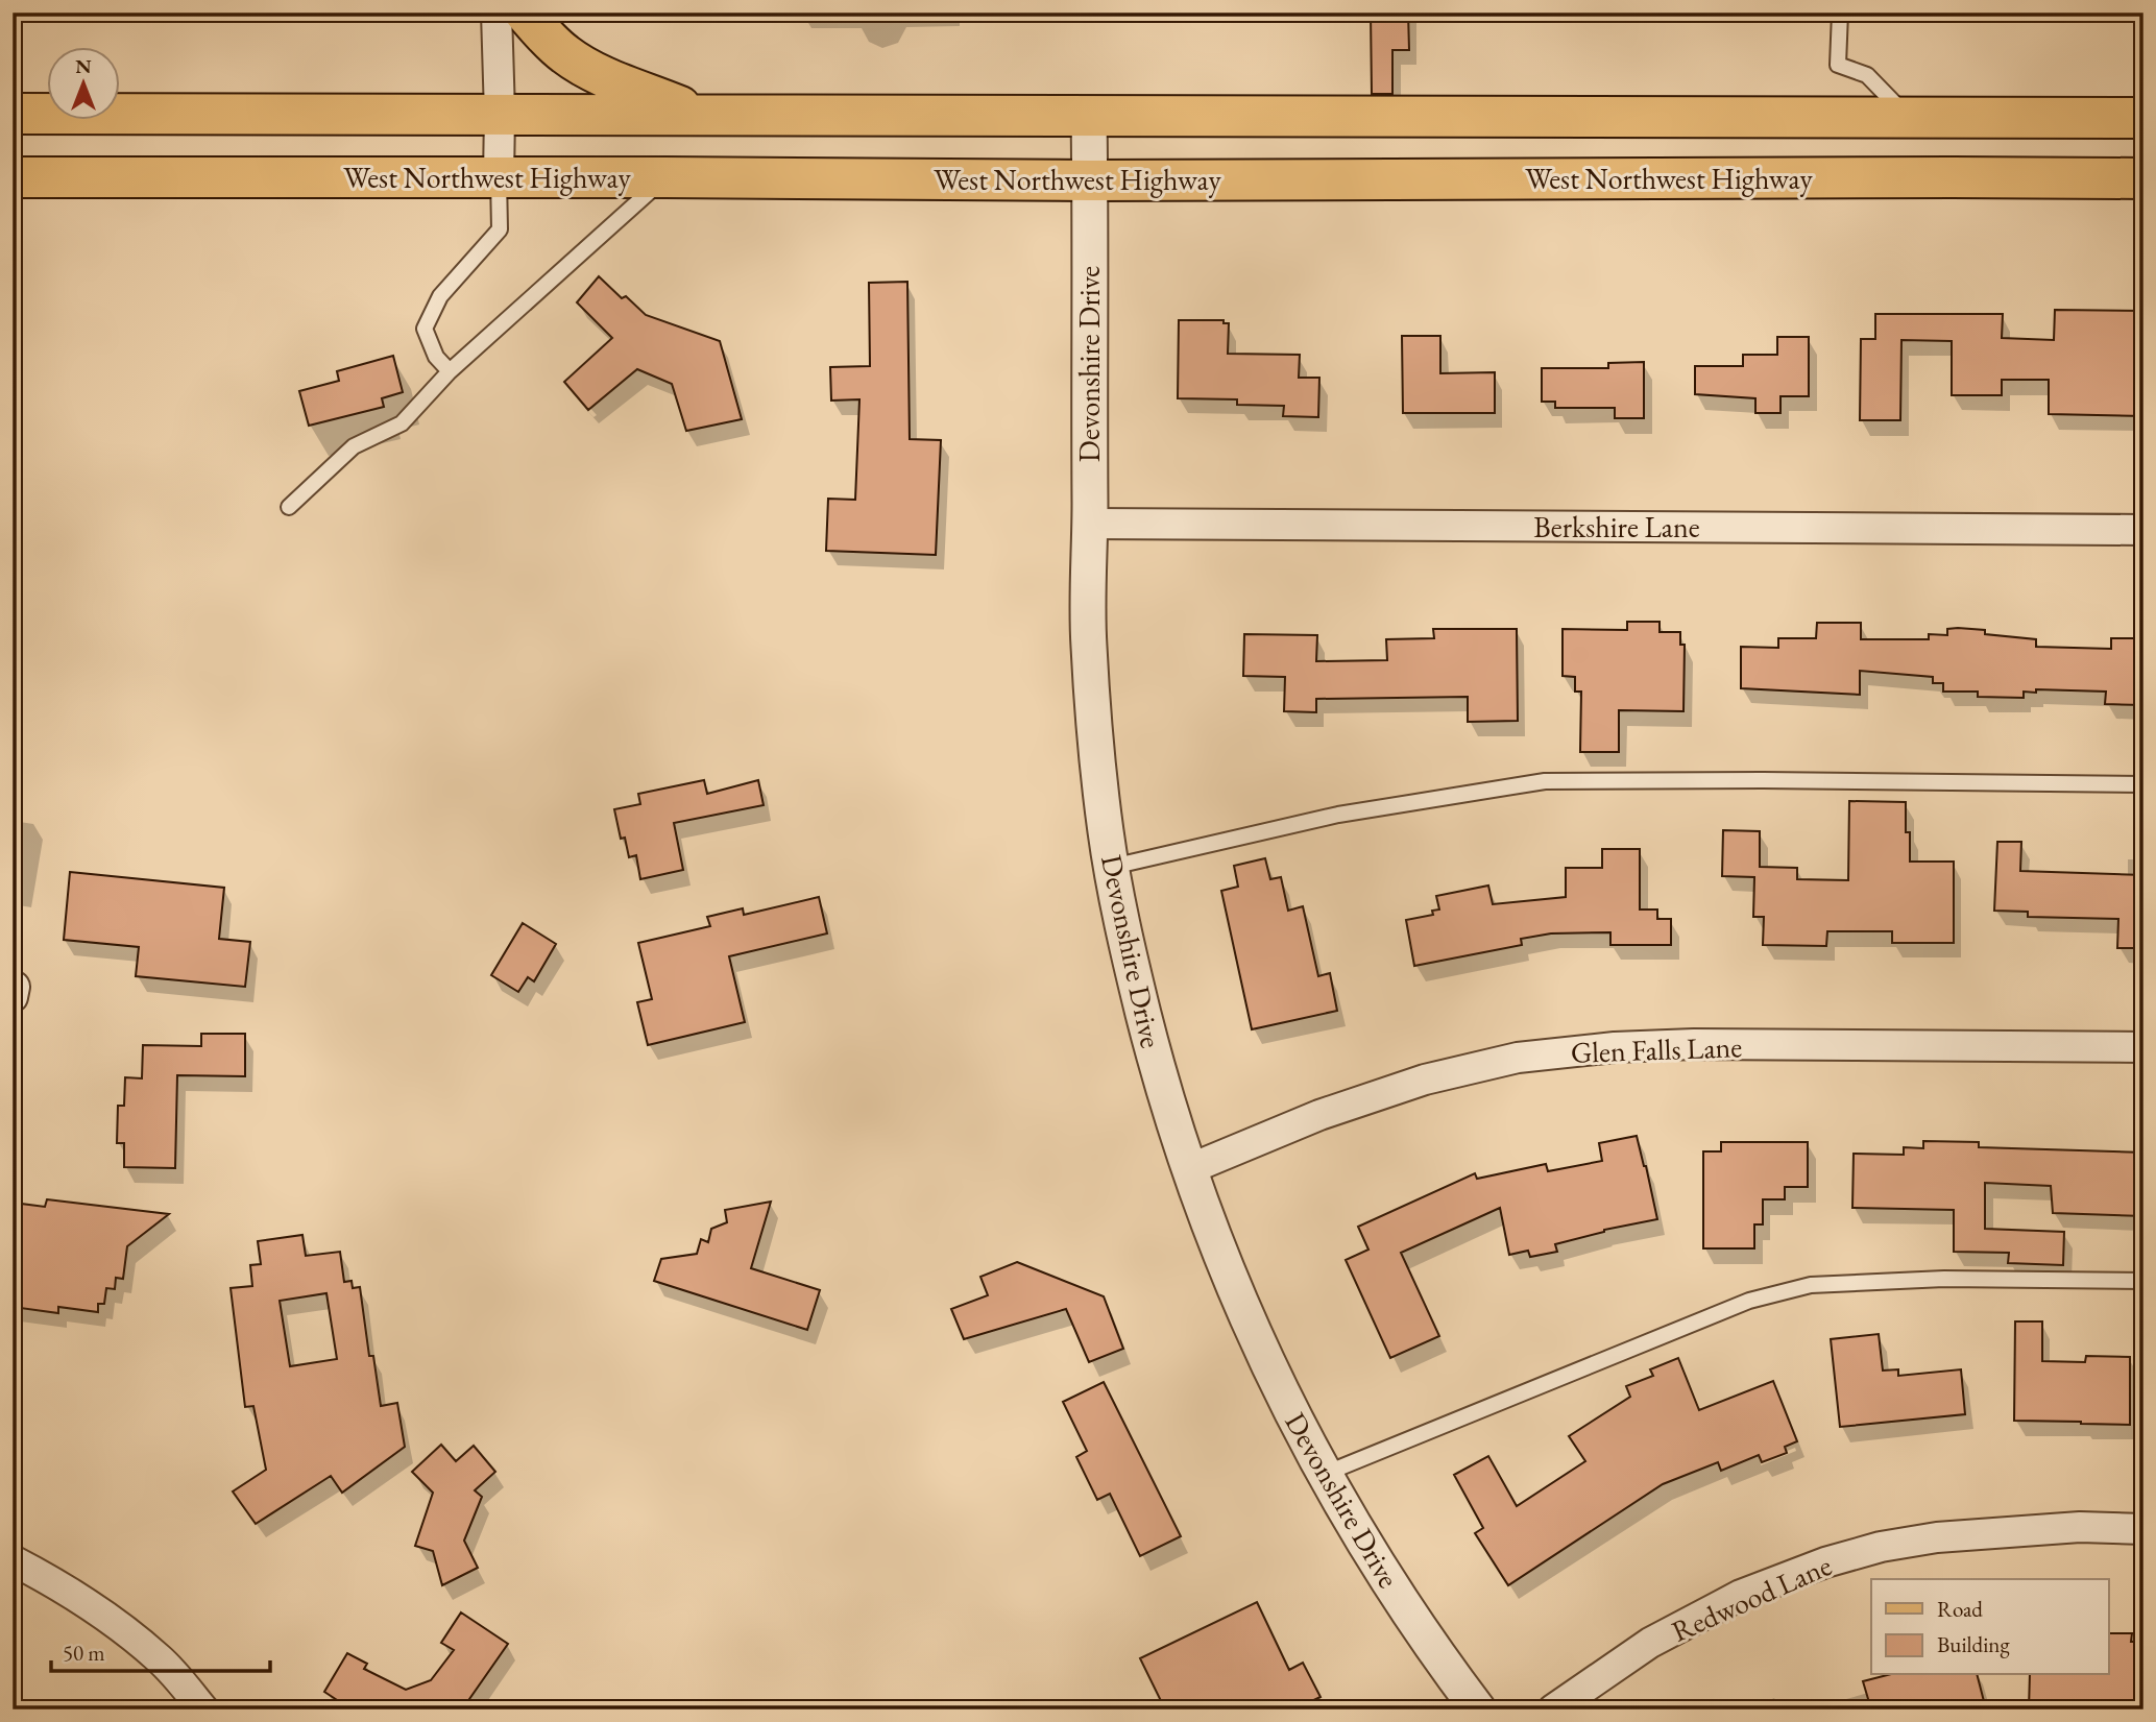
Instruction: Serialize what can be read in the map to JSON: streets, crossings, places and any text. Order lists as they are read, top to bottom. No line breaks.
{"streets":{"main road":["West Northwest Highway"],"street":["Devonshire Drive","Berkshire Lane","Glen Falls Lane","Redwood Lane"]},"crossings":[["West Northwest Highway","Devonshire Drive"],["Devonshire Drive","Berkshire Lane"],["Devonshire Drive","Glen Falls Lane"]],"legend":["Road","Building"],"scale_bar":"50 m","north":"top"}
